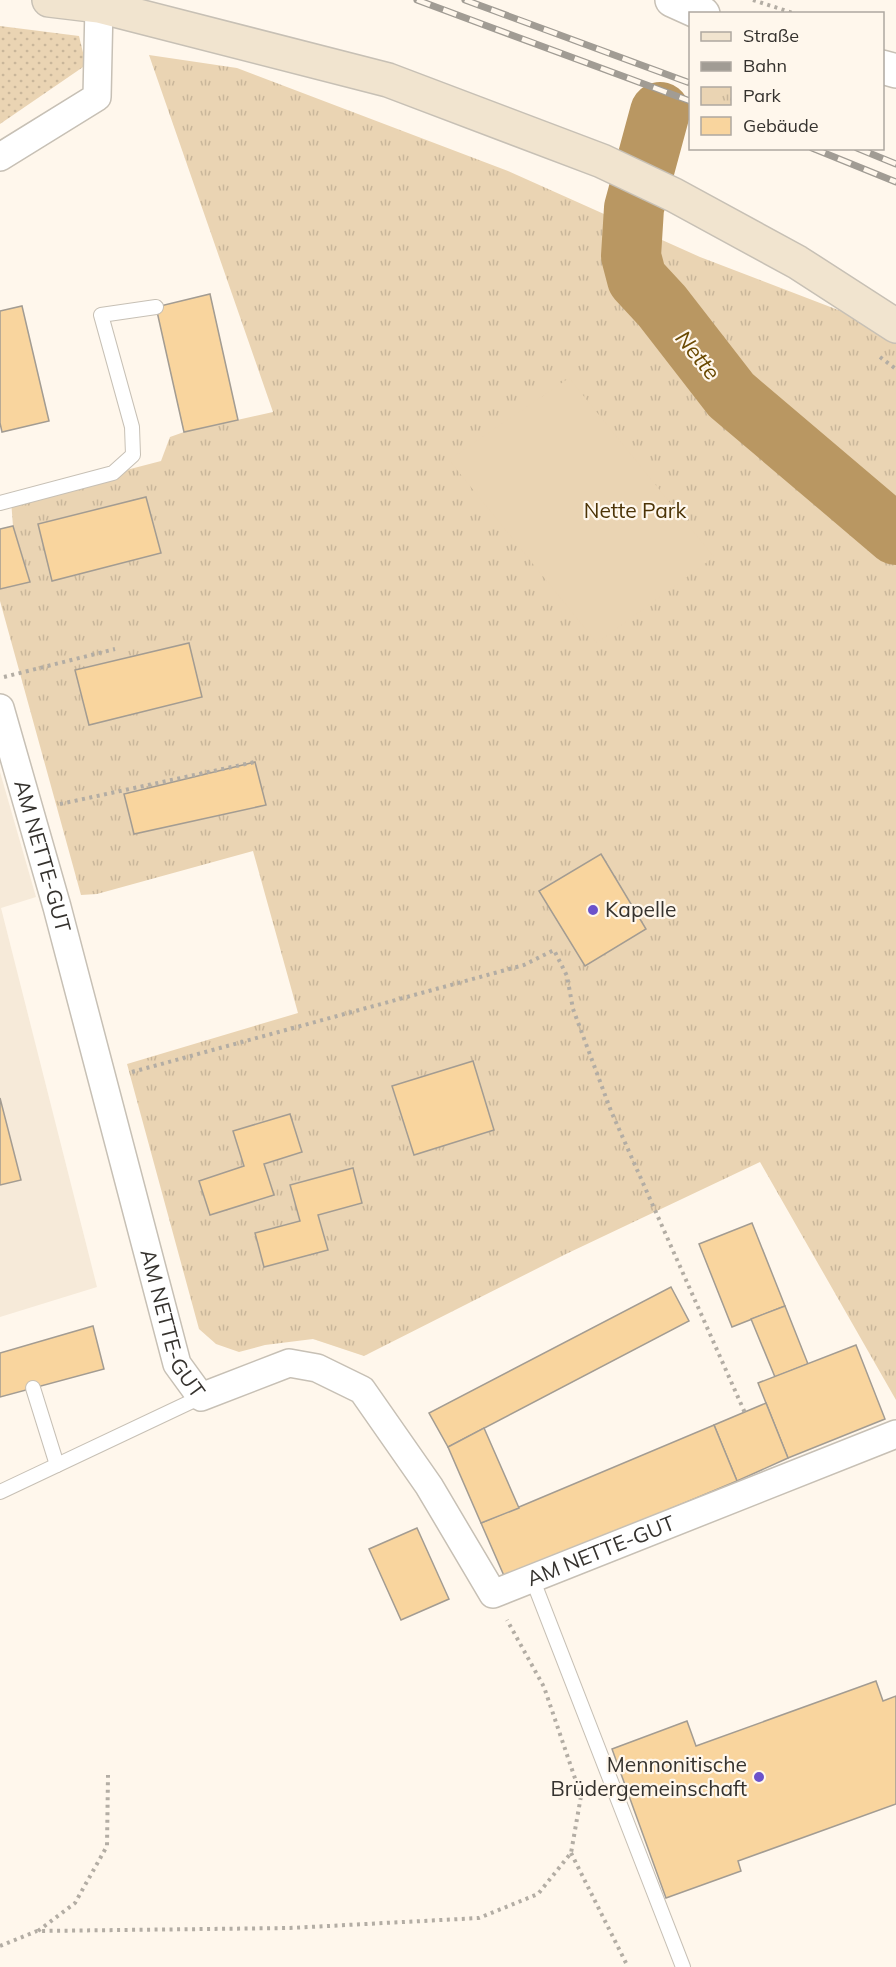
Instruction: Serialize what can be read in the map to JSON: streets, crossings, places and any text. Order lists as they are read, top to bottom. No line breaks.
{"streets":{"street":["AM NETTE-GUT"]},"water":["Nette"],"parks":["Nette Park"],"places":["Kapelle","Mennonitische Brüdergemeinschaft"],"legend":["Straße","Bahn","Park","Gebäude"]}
